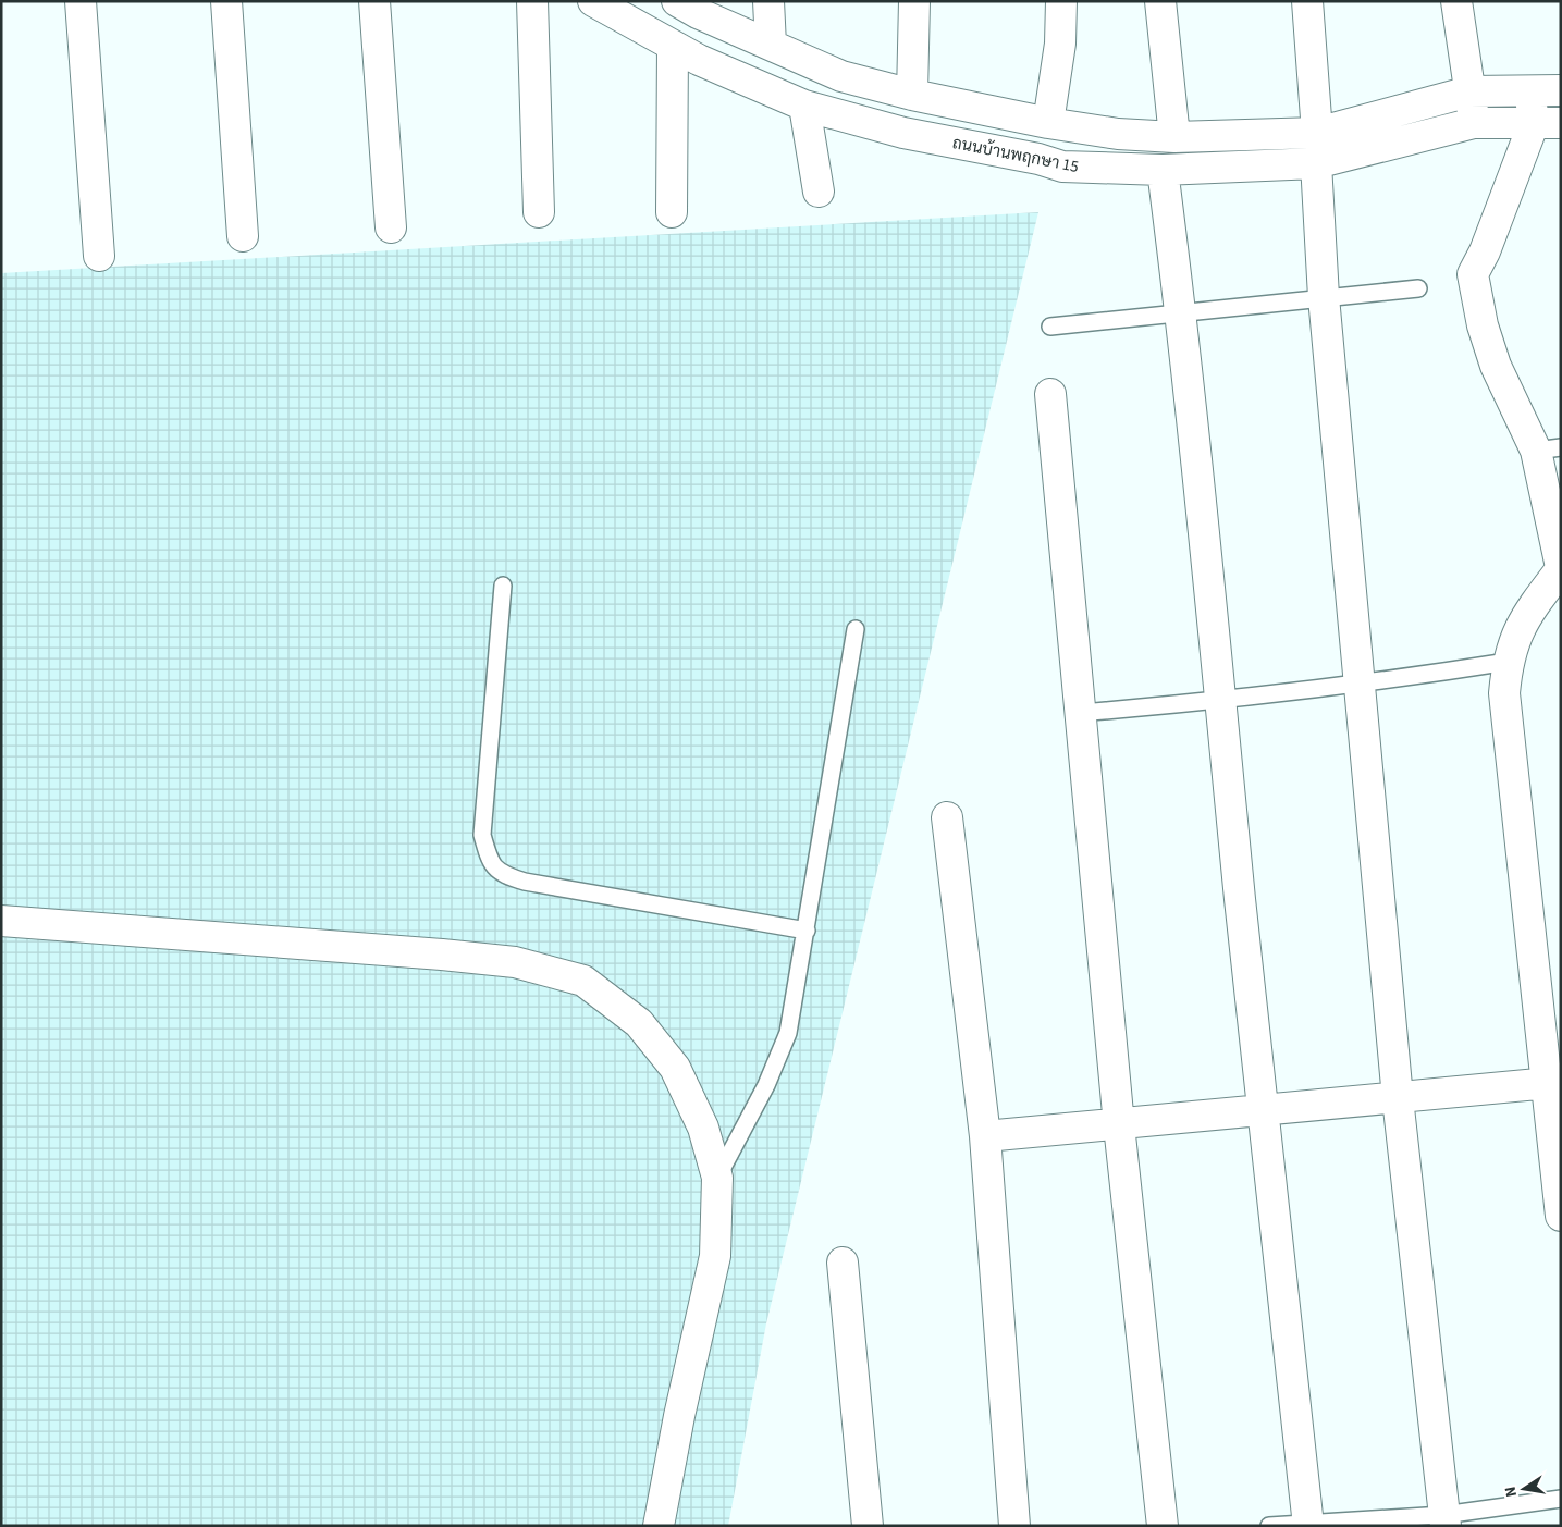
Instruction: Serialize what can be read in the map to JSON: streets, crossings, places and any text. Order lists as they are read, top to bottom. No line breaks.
{"streets":{"street":["ถนนบ้านพฤกษา 15"]},"north":"left"}
